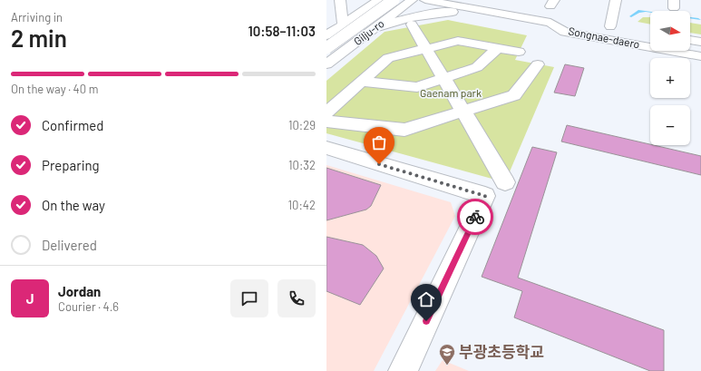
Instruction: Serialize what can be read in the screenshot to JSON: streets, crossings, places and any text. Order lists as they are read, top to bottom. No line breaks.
{"streets":{"street":["Gilju-ro","Songnae-daero"]},"parks":["Gaenam park"],"places":{"school or university":["부광초등학교"]},"north":"right","page":{"heading":["2 min","Arriving in","10:58–11:03"],"panel":["Jordan","Courier · 4.6"],"map_buttons":["+","−"],"bar":"On the way · 40 m","list":[["Confirmed","10:29"],["Preparing","10:32"],["On the way","10:42"],"Delivered"],"round":"J"}}
